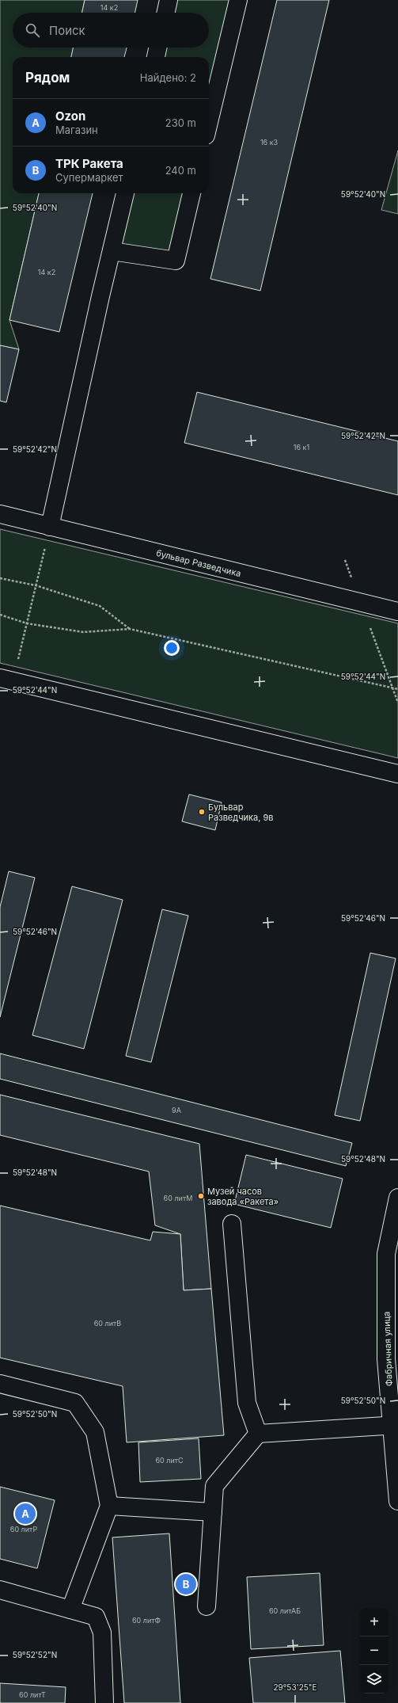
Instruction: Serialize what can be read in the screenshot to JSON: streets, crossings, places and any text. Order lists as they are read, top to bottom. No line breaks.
{"streets":{"street":["бульвар Разведчика","Фабричная улица"]},"places":["Бульвар Разведчика, 9в","Музей часов завода «Ракета»"],"house_numbers":["14 к2","16 к3","14 к2","16 к1","9А","60 литМ","60 литВ","60 литС","60 литР","60 литАБ","60 литФ","60 литТ"],"page":{"search":"Поиск","heading":["Рядом","Найдено: 2"],"list":[{"mark":"A","name":"Ozon","note":"Магазин","value":"230 m"},{"mark":"B","name":"ТРК Ракета","note":"Супермаркет","value":"240 m"}],"pins":["A","B"],"map_buttons":["+","−"]},"coordinates":["59°52'40\"N","59°52'42\"N","59°52'44\"N","59°52'46\"N","59°52'48\"N","59°52'50\"N","59°52'52\"N","29°53'25\"E"]}
